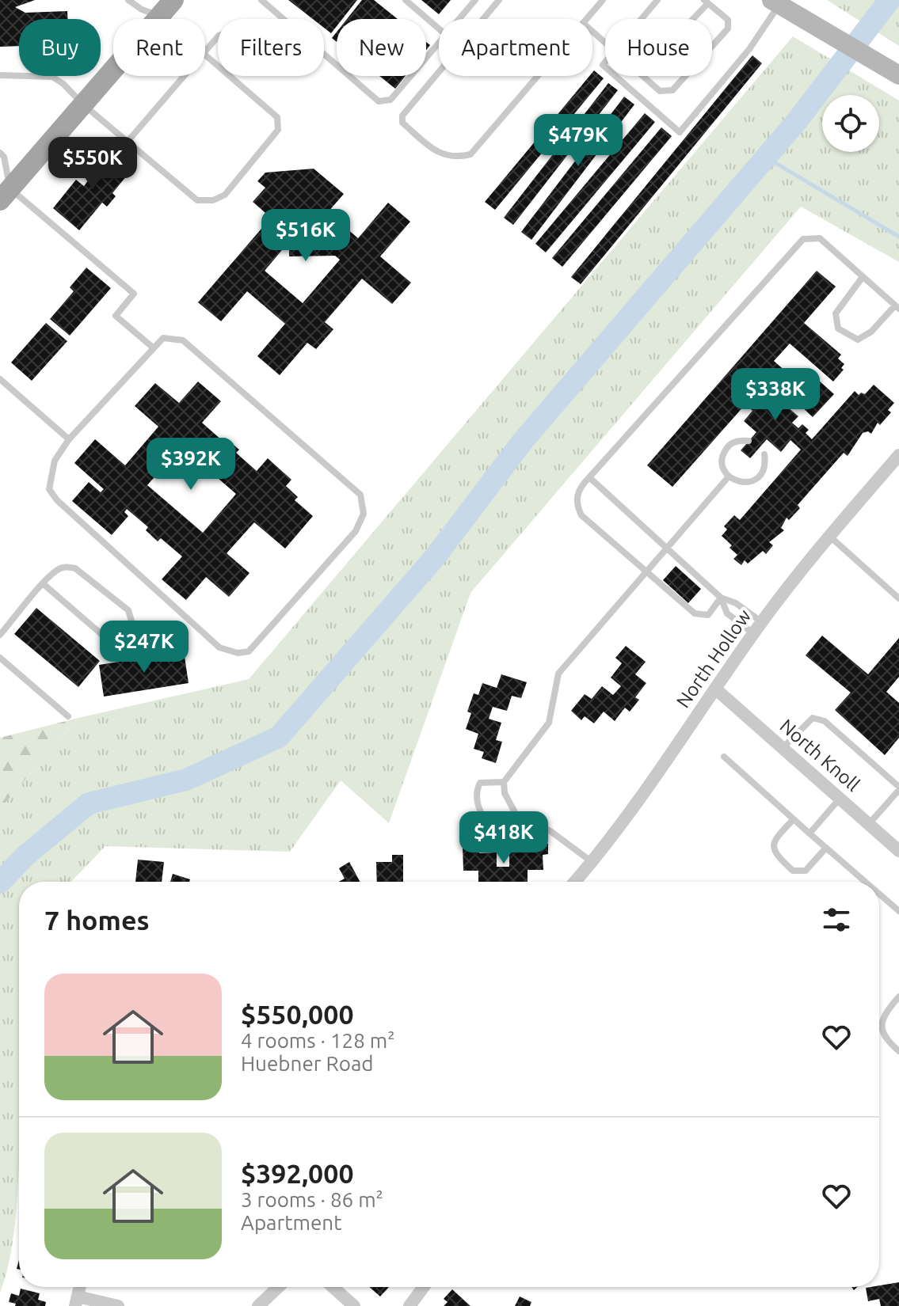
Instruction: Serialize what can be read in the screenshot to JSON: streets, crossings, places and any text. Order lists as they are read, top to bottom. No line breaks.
{"streets":{"street":["North Hollow","North Knoll"]},"crossings":[["North Hollow","North Knoll"]],"page":{"chip":["Buy","Rent","Filters","New","Apartment","House"],"price":["$479K","$550K","$516K","$338K","$392K","$247K","$418K"],"heading":"7 homes","list":[{"name":"$550,000","note":"4 rooms · 128 m² · Huebner Road"},{"name":"$392,000","note":"3 rooms · 86 m² · Apartment"}]}}
